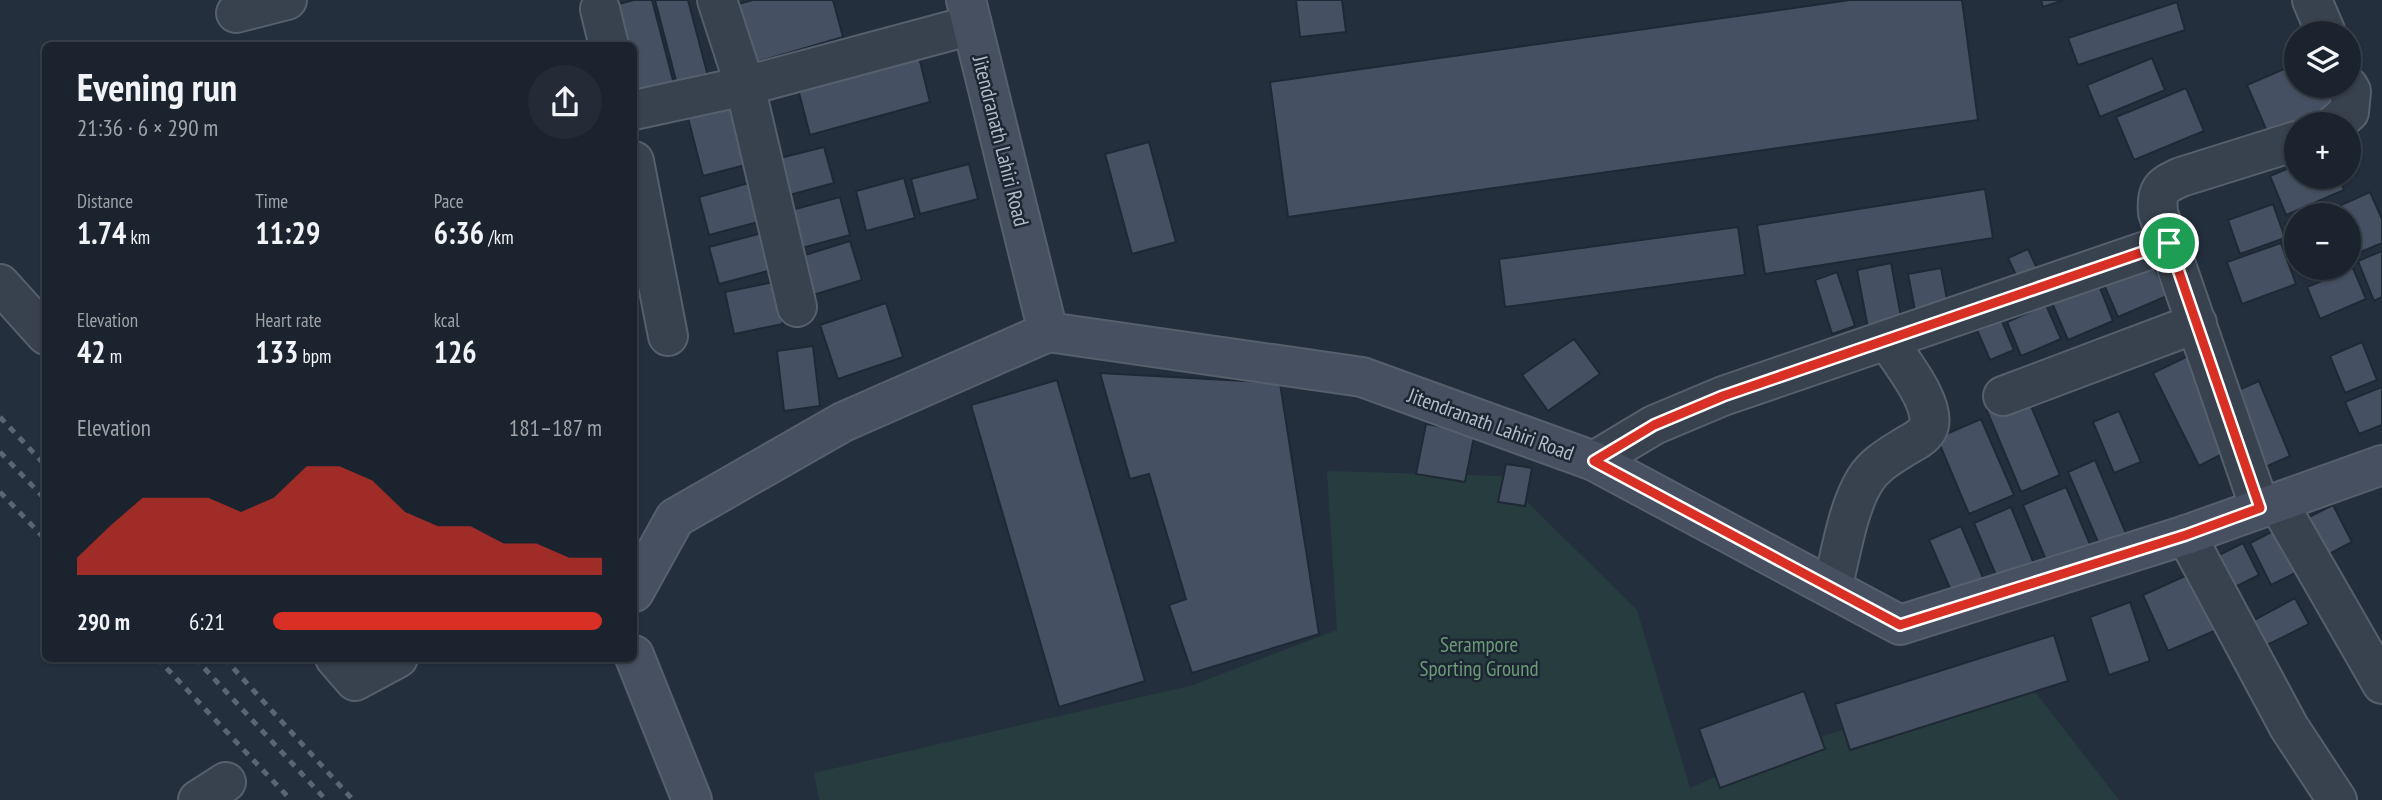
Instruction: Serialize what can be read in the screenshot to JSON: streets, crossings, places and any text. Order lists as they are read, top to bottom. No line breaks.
{"streets":{"street":["Jitendranath Lahiri Road"]},"parks":["Serampore Sporting Ground"],"page":{"map_buttons":["+","−"],"heading":["Evening run","21:36 · 6 × 290 m"],"stats":[["Distance","1.74 km"],["Time","11:29"],["Pace","6:36 /km"],["Elevation","42 m"],["Heart rate","133 bpm"],["kcal","126"]],"chart":["Elevation","181–187 m"],"list":[{"name":"290 m","note":"6:21"}]}}
